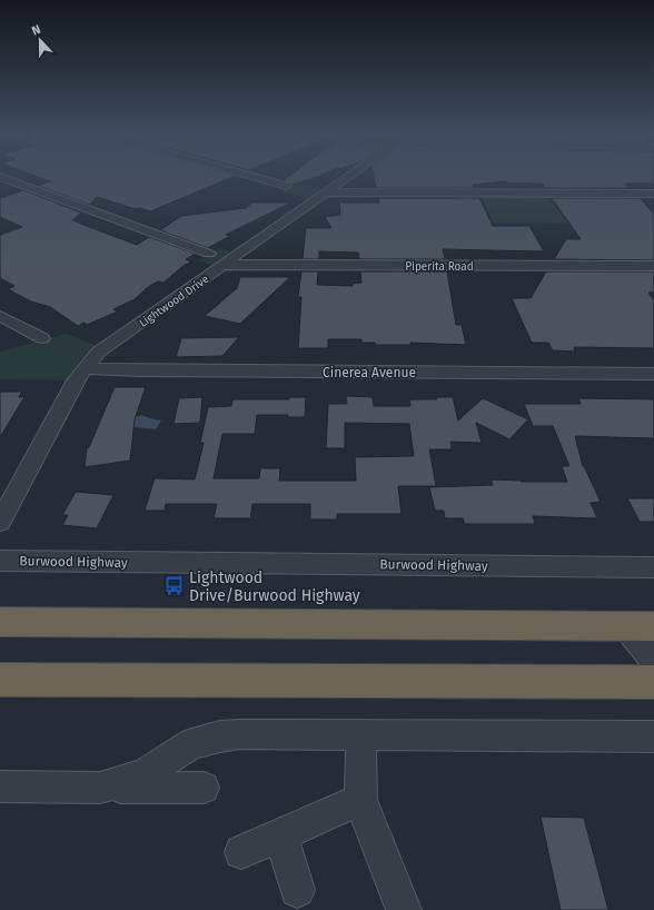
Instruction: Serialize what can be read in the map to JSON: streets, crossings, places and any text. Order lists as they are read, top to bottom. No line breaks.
{"streets":{"street":["Piperita Road","Lightwood Drive","Cinerea Avenue","Burwood Highway"]},"crossings":[["Piperita Road","Lightwood Drive"],["Lightwood Drive","Cinerea Avenue"]],"places":{"bus stop":["Lightwood Drive/Burwood Highway"]},"north":"top"}
